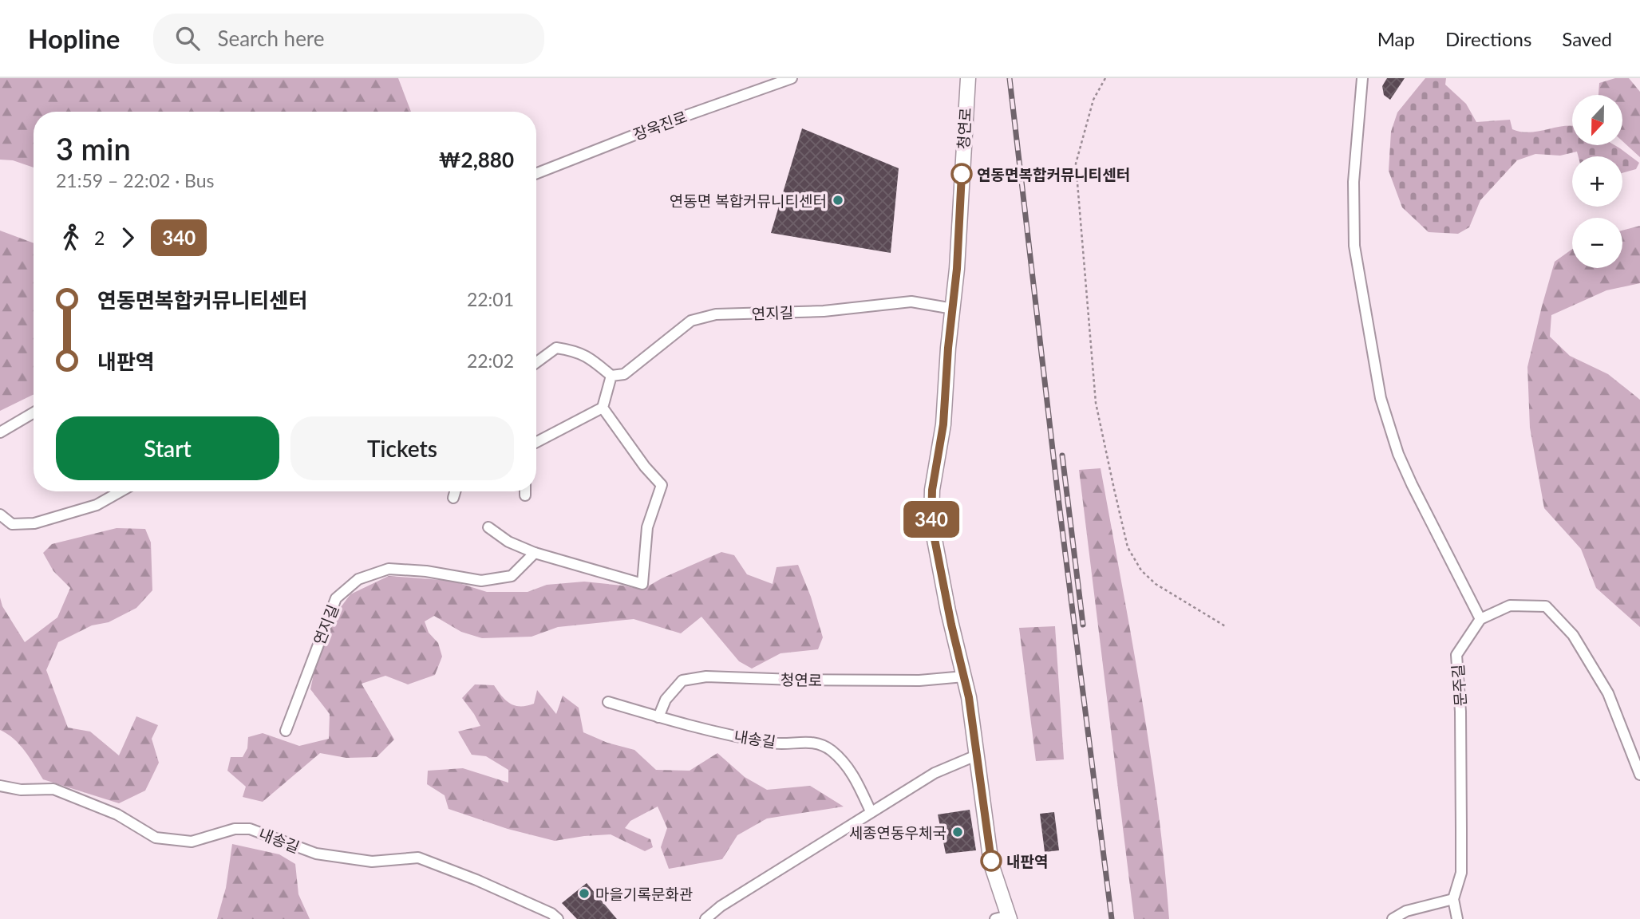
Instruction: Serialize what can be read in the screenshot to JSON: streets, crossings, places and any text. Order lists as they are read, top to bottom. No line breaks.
{"streets":{"main road":["청연로"],"street":["장욱진로","연지길","문주길","내송길"]},"crossings":[["청연로","연지길"],["청연로","내송길"]],"places":["연동면복합커뮤니티센터","연동면 복합커뮤니티센터","세종연동우체국","내판역","마을기록문화관"],"lines":["bus line 340"],"north":"bottom","page":{"header":"Hopline","search":"Search here","nav":["Map","Directions","Saved"],"on_map":"340","map_buttons":["+","−"],"heading":["3 min","21:59 – 22:02 · Bus","₩2,880"],"legs":["2","340"],"list":[{"name":"연동면복합커뮤니티센터","value":"22:01"},{"name":"내판역","value":"22:02"}],"buttons":["Start","Tickets"]}}
